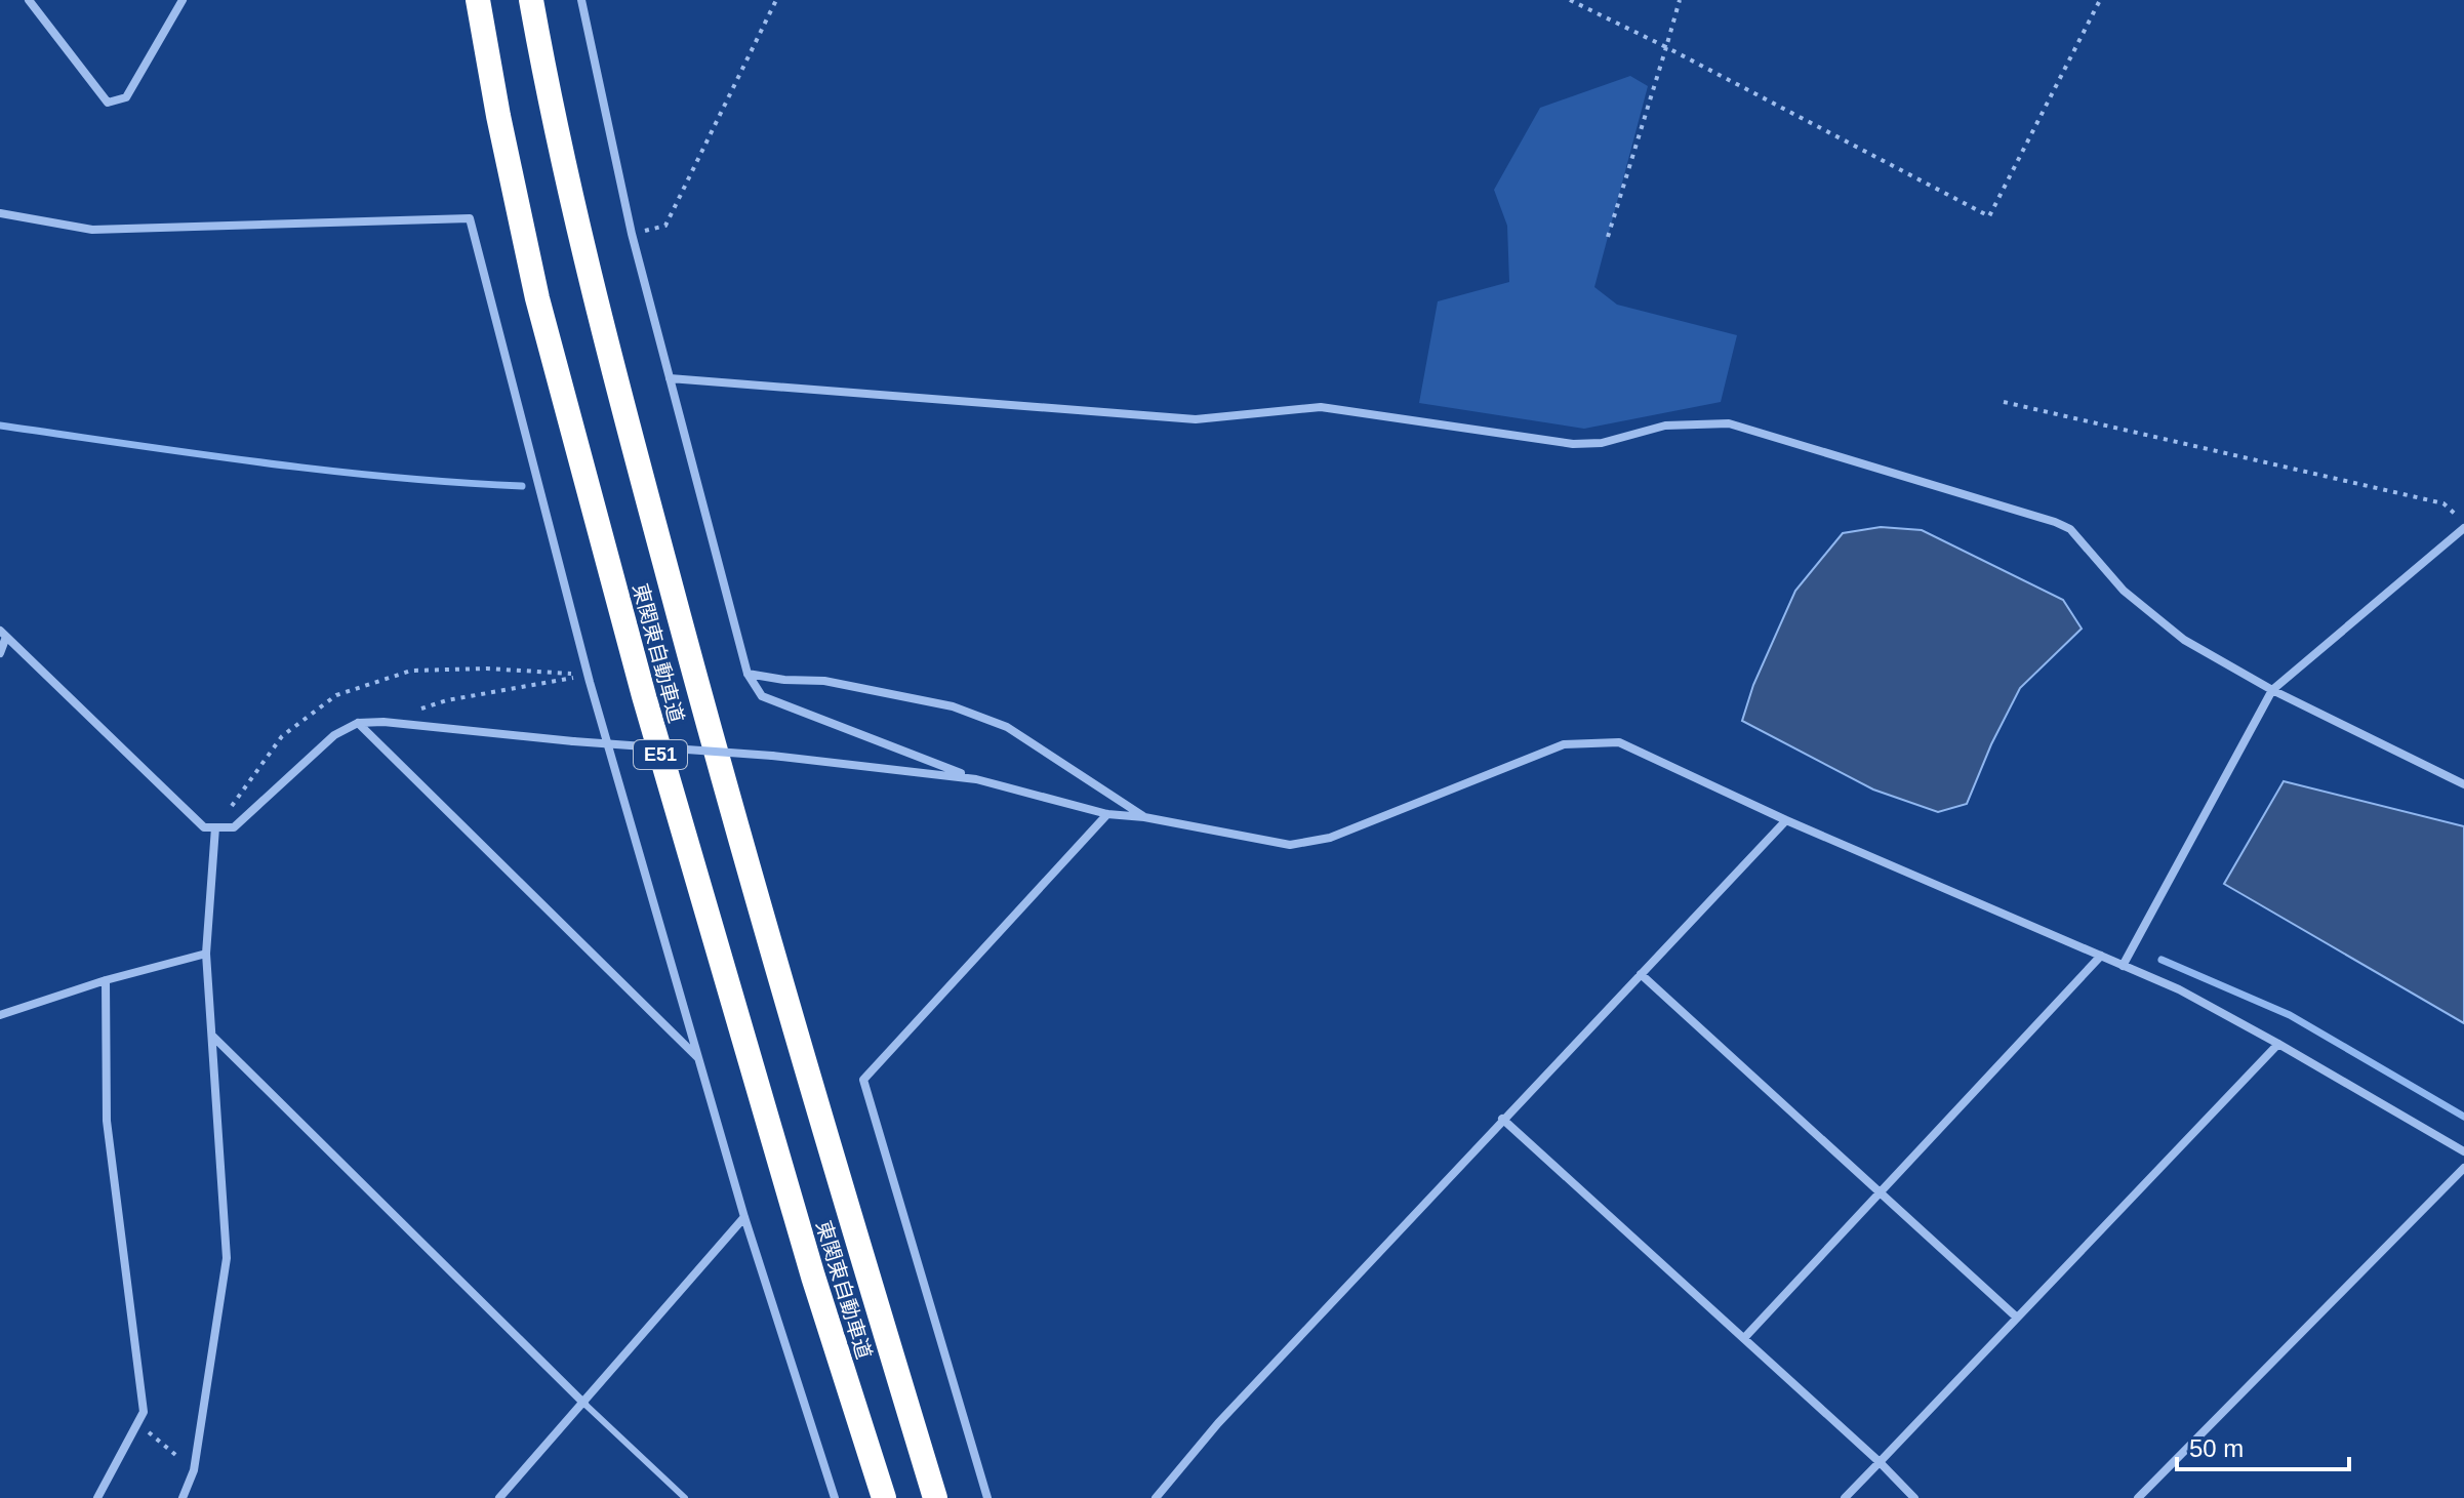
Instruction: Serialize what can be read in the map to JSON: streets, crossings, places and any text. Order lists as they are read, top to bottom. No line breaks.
{"streets":{"highway":["東関東自動車道","E51"]},"scale_bar":"50 m"}
